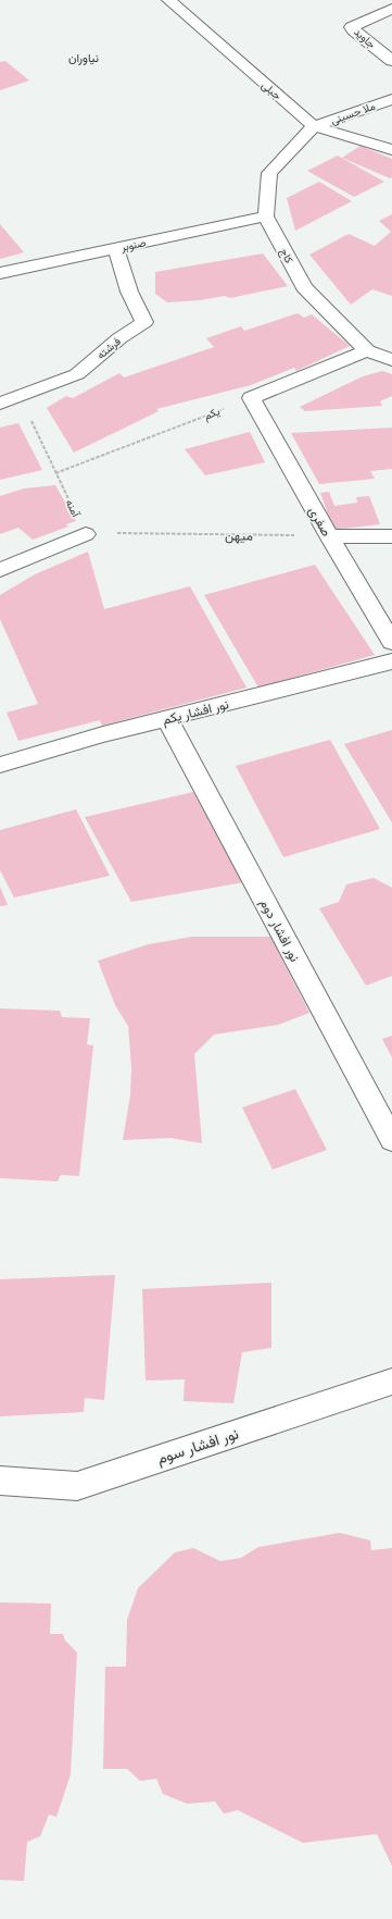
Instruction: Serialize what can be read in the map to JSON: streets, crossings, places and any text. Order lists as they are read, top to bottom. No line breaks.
{"streets":{"street":["جاوید","جبلی","ملا حسینی","صنوبر","کاج","فرشته","صفری","نور افشار یکم","نور افشار دوم","نور افشار سوم"],"path":["یکم","آمنه","میهن"]},"crossings":[["جبلی","ملا حسینی"],["صنوبر","کاج"],["صنوبر","فرشته"],["فرشته","آمنه"],["یکم","آمنه"],["یکم","صفری"],["آمنه","میهن"],["صفری","میهن"],["نور افشار یکم","نور افشار دوم"]],"districts":["نیاوران"]}
